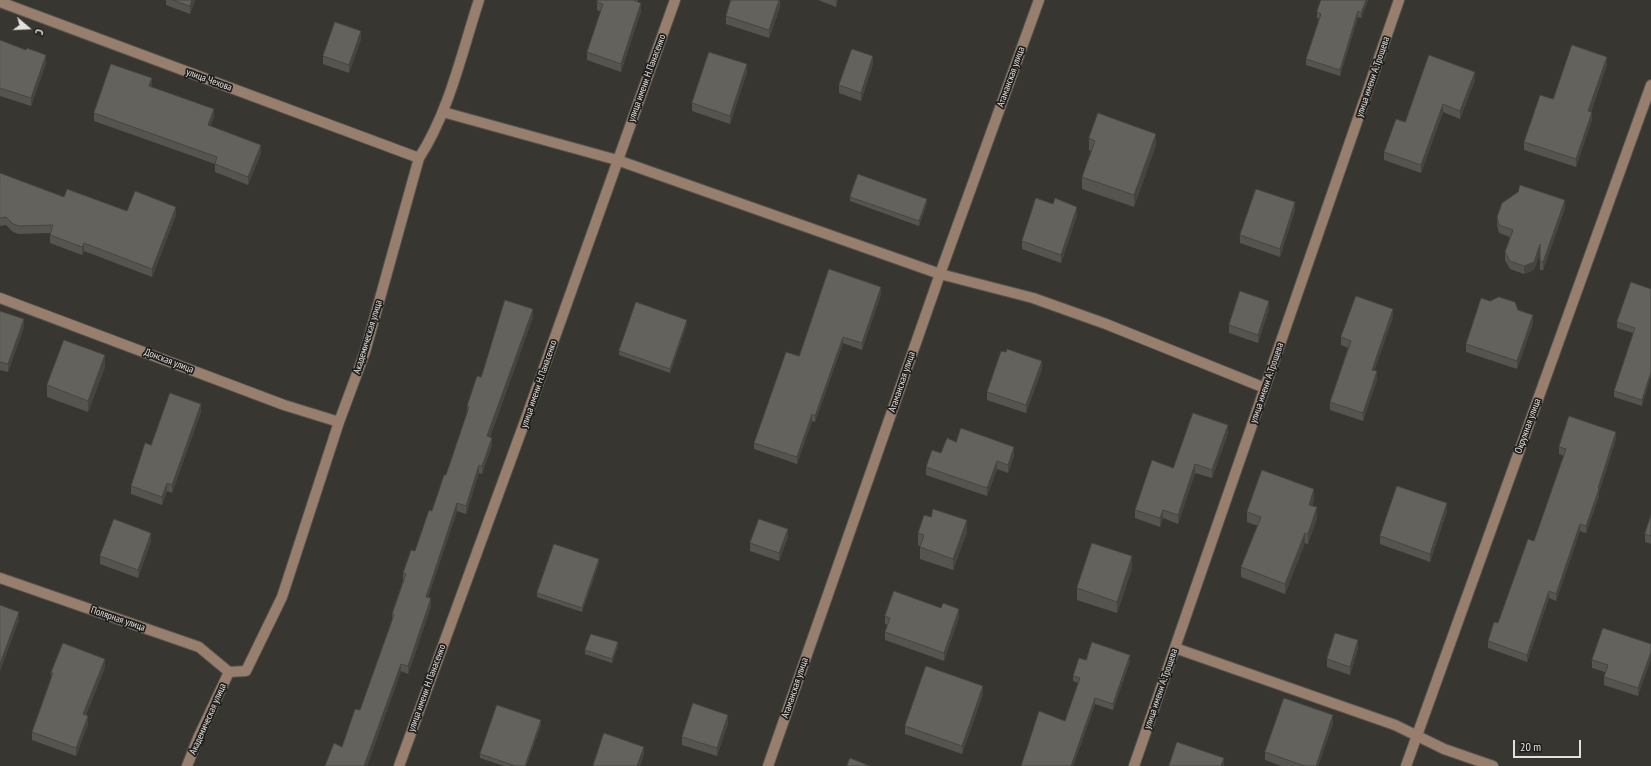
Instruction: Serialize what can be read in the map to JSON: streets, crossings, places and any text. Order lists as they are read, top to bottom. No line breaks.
{"streets":{"street":["Атаманская улица","улица имени А.Трощева","улица имени Н.Панасенко","улица Чехова","Академическая улица","Донская улица","Окружная улица","Полярная улица"]},"crossings":[["улица Чехова","Академическая улица"],["Академическая улица","Донская улица"],["Академическая улица","Полярная улица"]],"scale_bar":"20 m","north":"right"}
